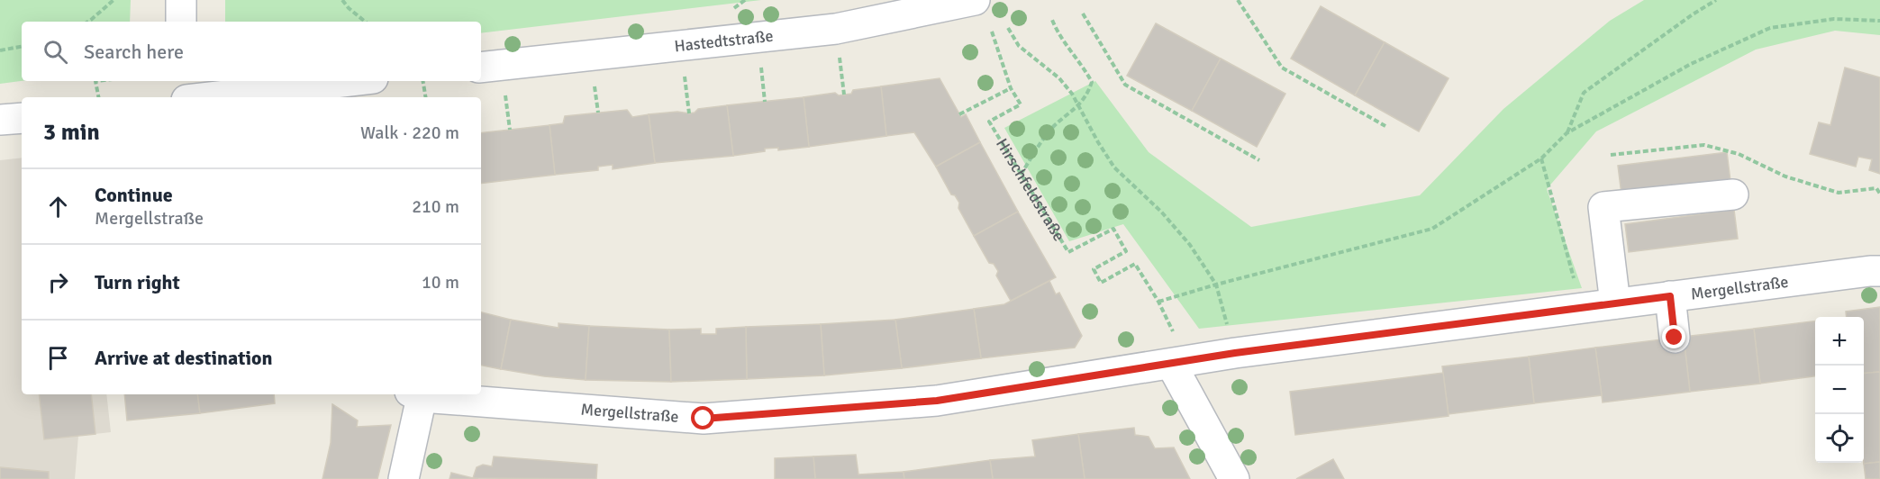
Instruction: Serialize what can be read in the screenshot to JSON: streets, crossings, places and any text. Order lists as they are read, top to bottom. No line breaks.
{"streets":{"street":["Hastedtstraße","Mergellstraße"],"path":["Hirschfeldstraße"]},"crossings":[["Hirschfeldstraße","Mergellstraße"]],"page":{"search":"Search here","heading":["3 min","Walk · 220 m"],"list":[["Continue","Mergellstraße","210 m"],["Turn right","10 m"],"Arrive at destination"],"map_buttons":["+","−"]}}
